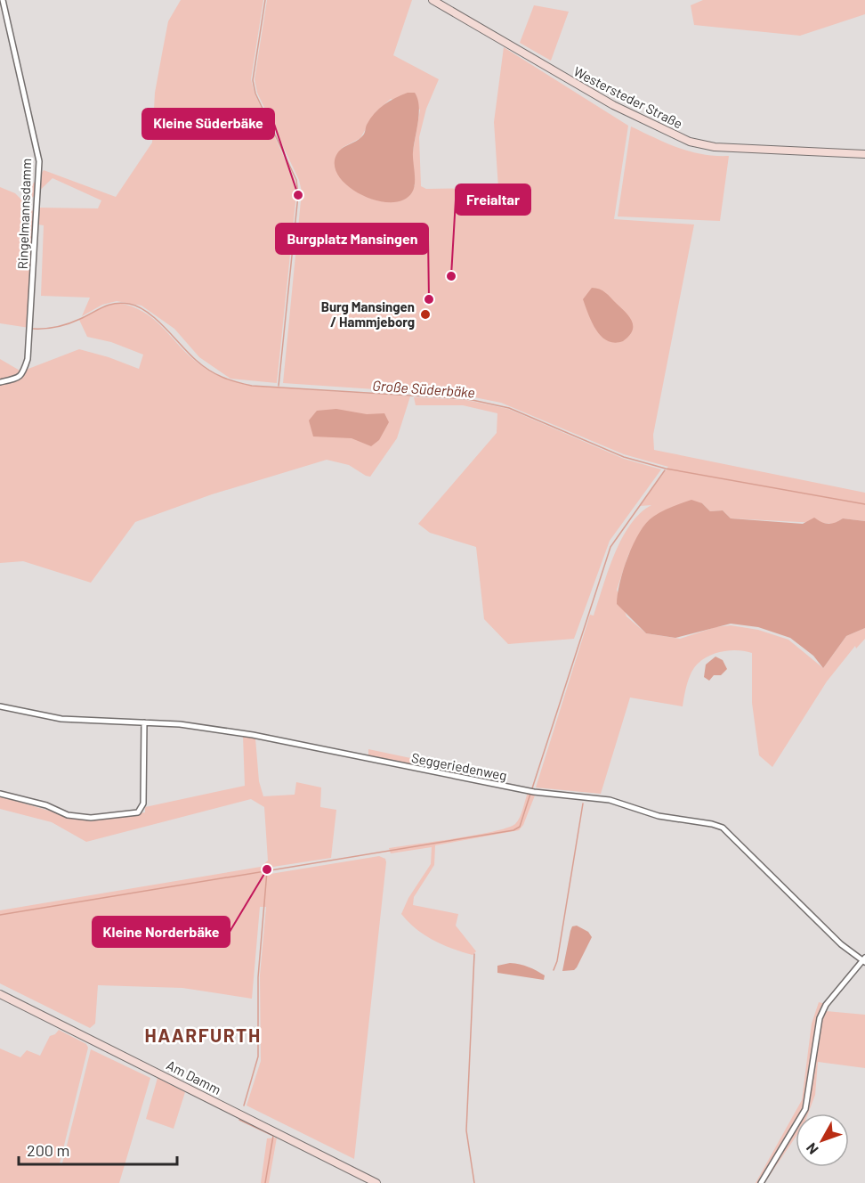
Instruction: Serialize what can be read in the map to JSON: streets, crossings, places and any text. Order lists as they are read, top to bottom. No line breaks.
{"streets":{"main road":["Westersteder Straße","Am Damm"],"street":["Ringelmannsdamm","Seggeriedenweg"]},"districts":["HAARFURTH"],"water":["Große Süderbäke"],"places":["Kleine Süderbäke","Freialtar","Burgplatz Mansingen","Burg Mansingen / Hammjeborg","Kleine Norderbäke"],"scale_bar":"200 m","north":"bottom left"}
